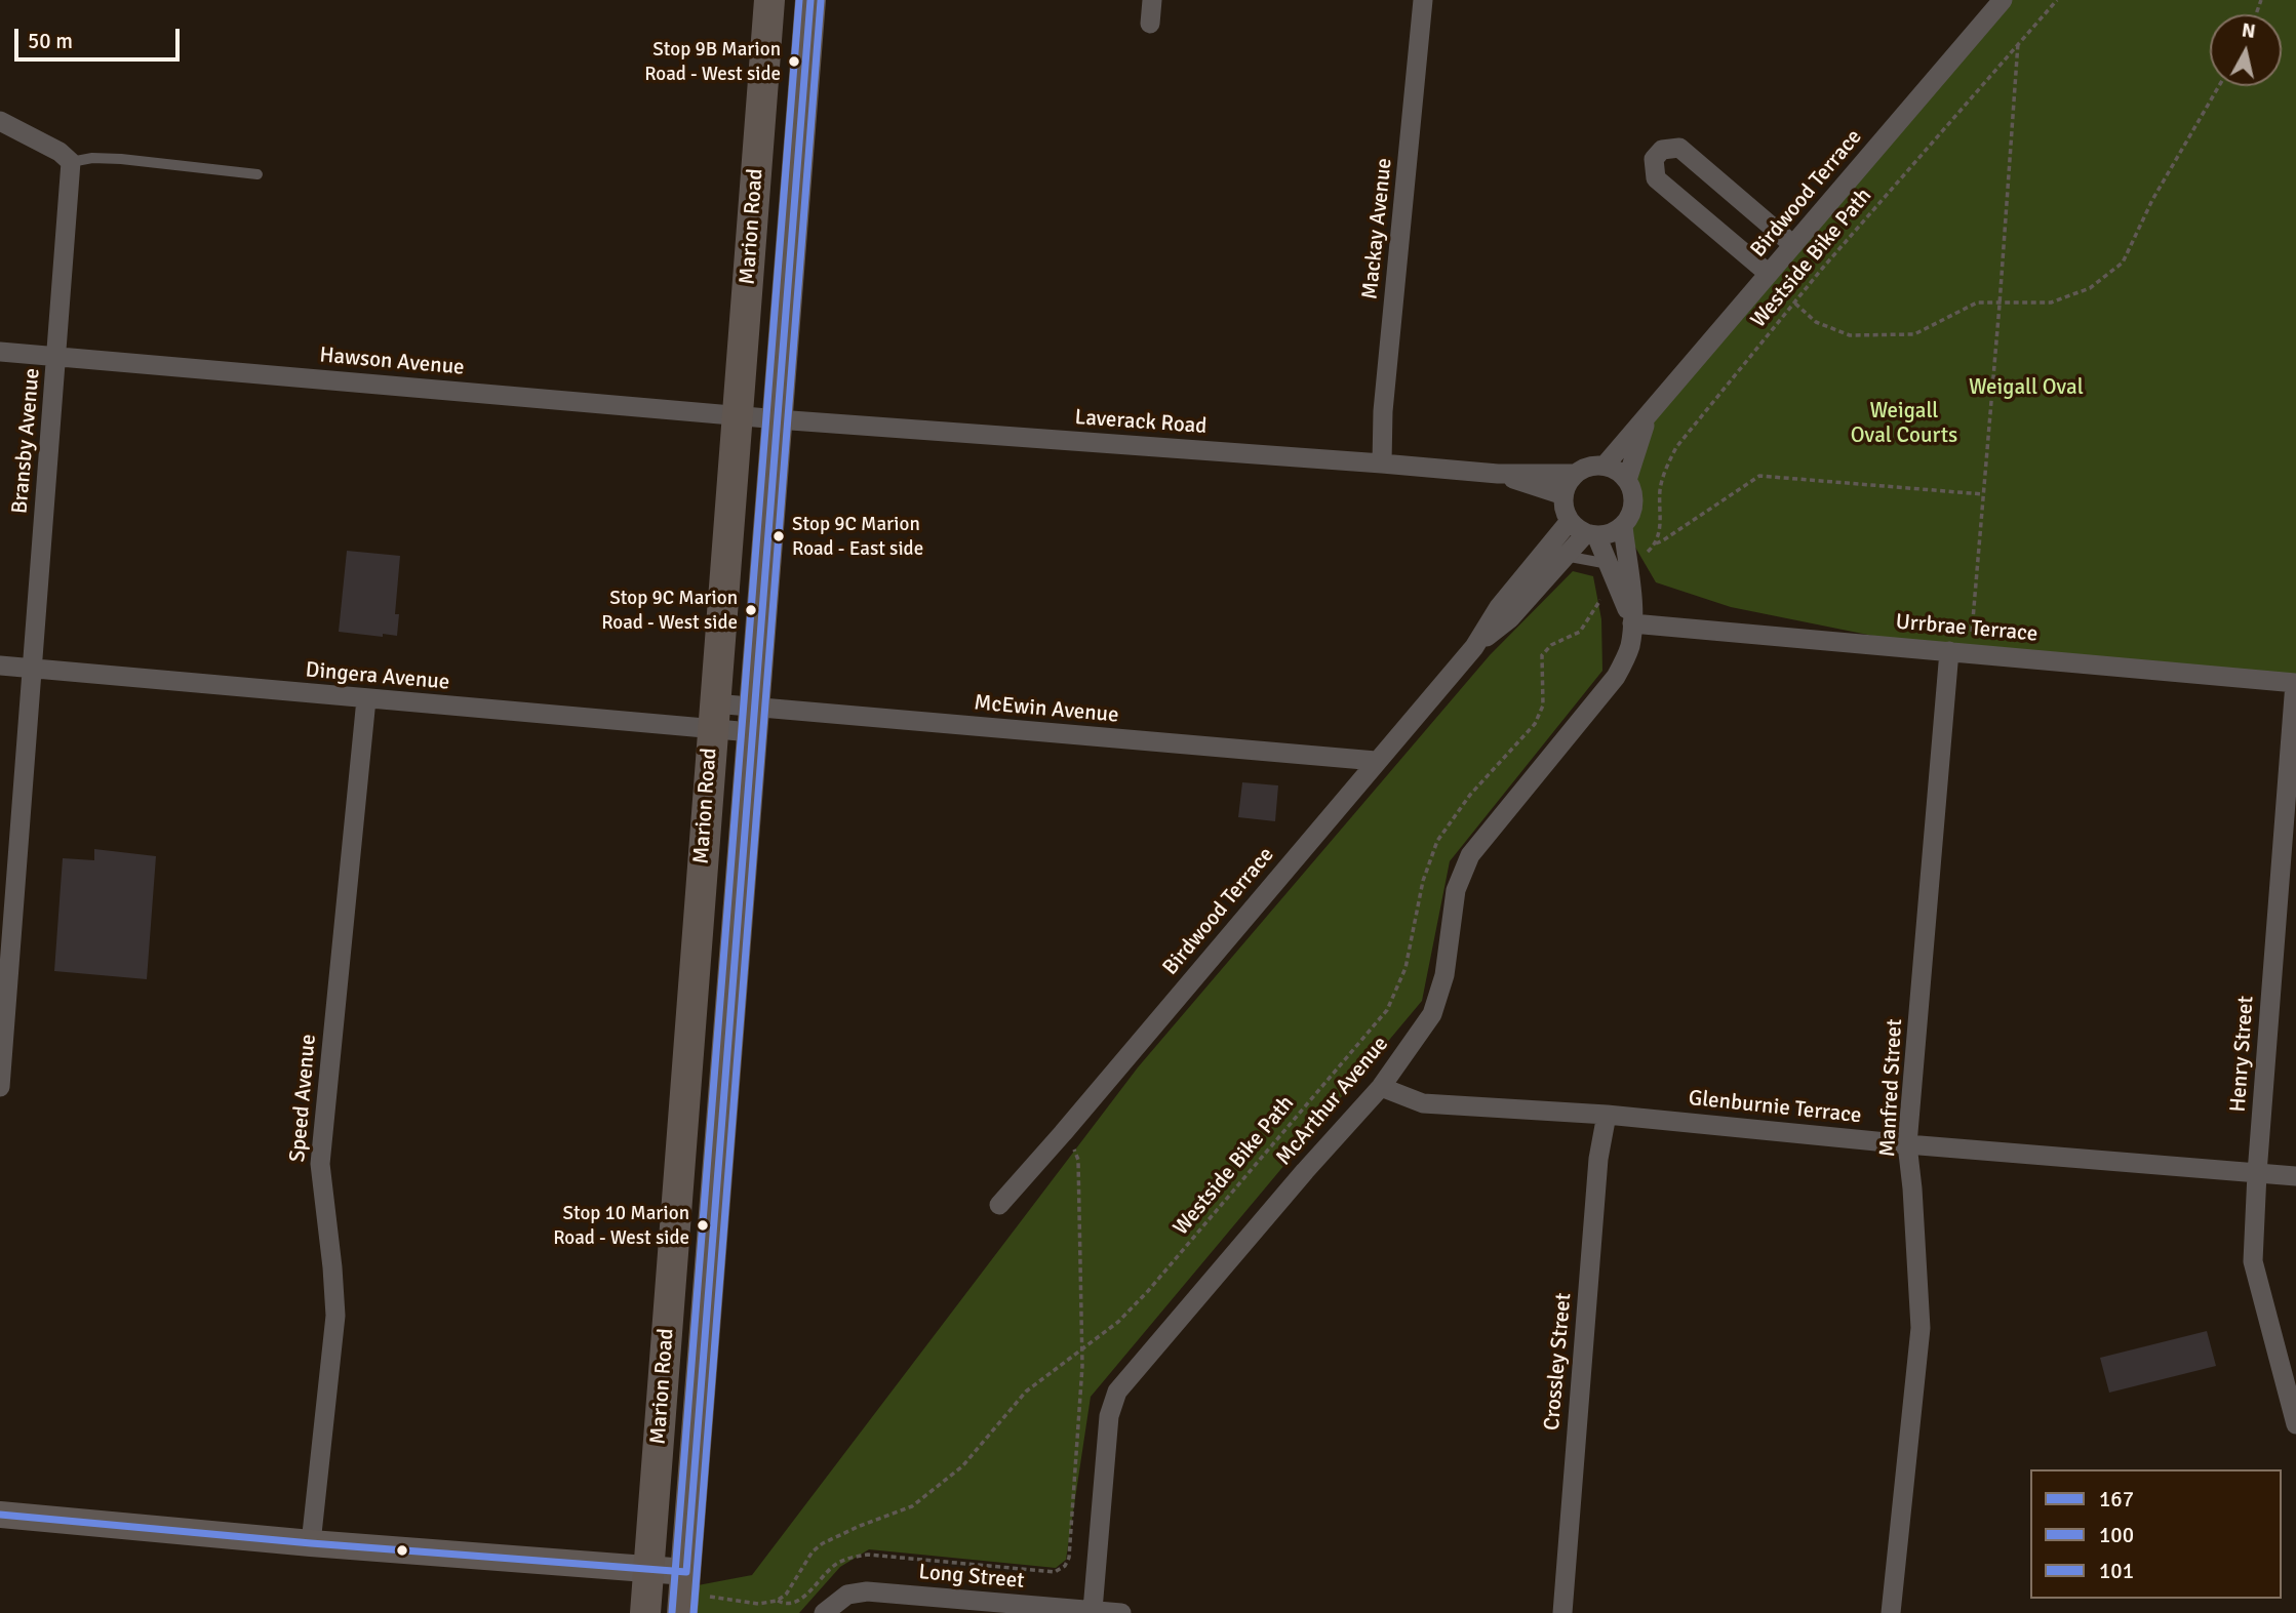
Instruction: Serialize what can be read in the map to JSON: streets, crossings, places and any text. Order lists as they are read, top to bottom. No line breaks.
{"streets":{"main road":["Marion Road"],"street":["Birdwood Terrace","Mackay Avenue","Hawson Avenue","Laverack Road","Bransby Avenue","Urrbrae Terrace","Dingera Avenue","McEwin Avenue","Henry Street","Manfred Street","Speed Avenue","McArthur Avenue","Glenburnie Terrace","Crossley Street","Long Street"],"path":["Westside Bike Path"]},"crossings":[["Birdwood Terrace","Laverack Road"],["Birdwood Terrace","McEwin Avenue"],["Birdwood Terrace","McArthur Avenue"],["Marion Road","Hawson Avenue"],["Marion Road","Laverack Road"],["Marion Road","Dingera Avenue"],["Marion Road","McEwin Avenue"],["Mackay Avenue","Laverack Road"],["Hawson Avenue","Laverack Road"],["Hawson Avenue","Bransby Avenue"],["Laverack Road","McArthur Avenue"],["Bransby Avenue","Dingera Avenue"],["Urrbrae Terrace","Henry Street"],["Urrbrae Terrace","Manfred Street"],["Urrbrae Terrace","McArthur Avenue"],["Dingera Avenue","McEwin Avenue"],["Dingera Avenue","Speed Avenue"],["Henry Street","Glenburnie Terrace"],["Manfred Street","Glenburnie Terrace"],["McArthur Avenue","Glenburnie Terrace"],["McArthur Avenue","Long Street"],["Glenburnie Terrace","Crossley Street"]],"parks":["Weigall Oval","Weigall Oval Courts"],"places":["Stop 9B Marion Road - West side","Stop 9C Marion Road - East side","Stop 9C Marion Road - West side","Stop 10 Marion Road - West side"],"lines":["transit line 167","transit line 101","transit line 100"],"legend":["167","100","101"],"scale_bar":"50 m","north":"top"}
